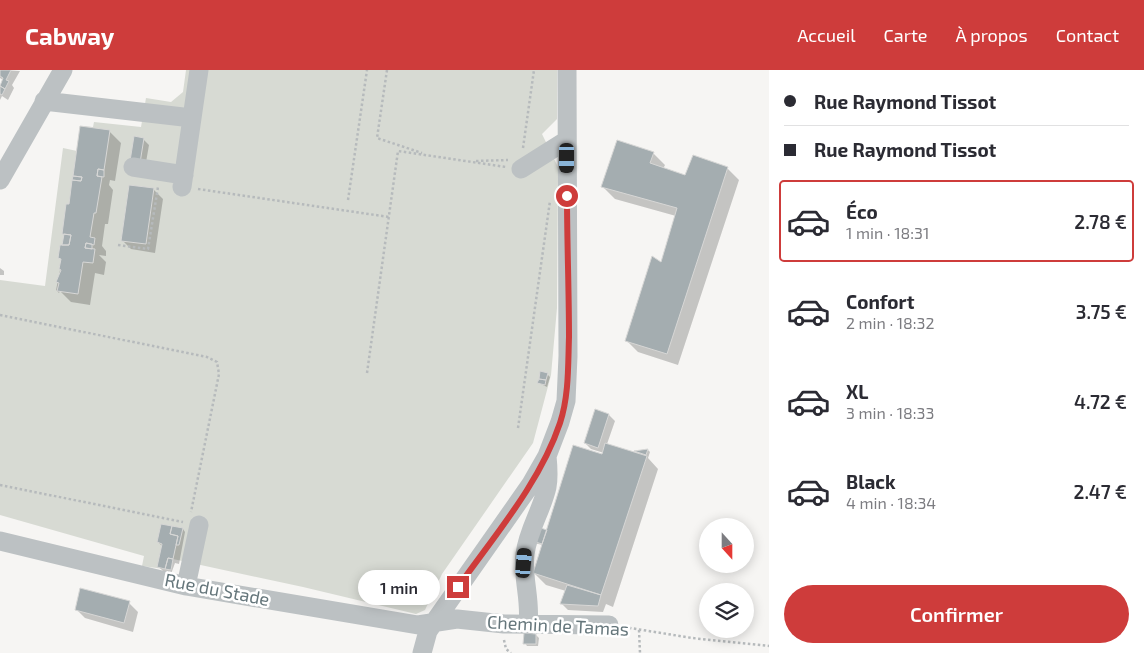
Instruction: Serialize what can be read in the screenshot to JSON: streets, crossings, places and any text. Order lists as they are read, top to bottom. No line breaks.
{"streets":{"street":["Rue du Stade","Chemin de Tamas"]},"crossings":[["Rue du Stade","Chemin de Tamas"]],"north":"bottom","page":{"header":"Cabway","nav":["Accueil","Carte","À propos","Contact"],"banner":["Rue Raymond Tissot","Rue Raymond Tissot"],"list":[{"name":"Éco","note":"1 min · 18:31","value":"2.78 €"},{"name":"Confort","note":"2 min · 18:32","value":"3.75 €"},{"name":"XL","note":"3 min · 18:33","value":"4.72 €"},{"name":"Black","note":"4 min · 18:34","value":"2.47 €"}],"bubble":"1 min","buttons":"Confirmer"}}
